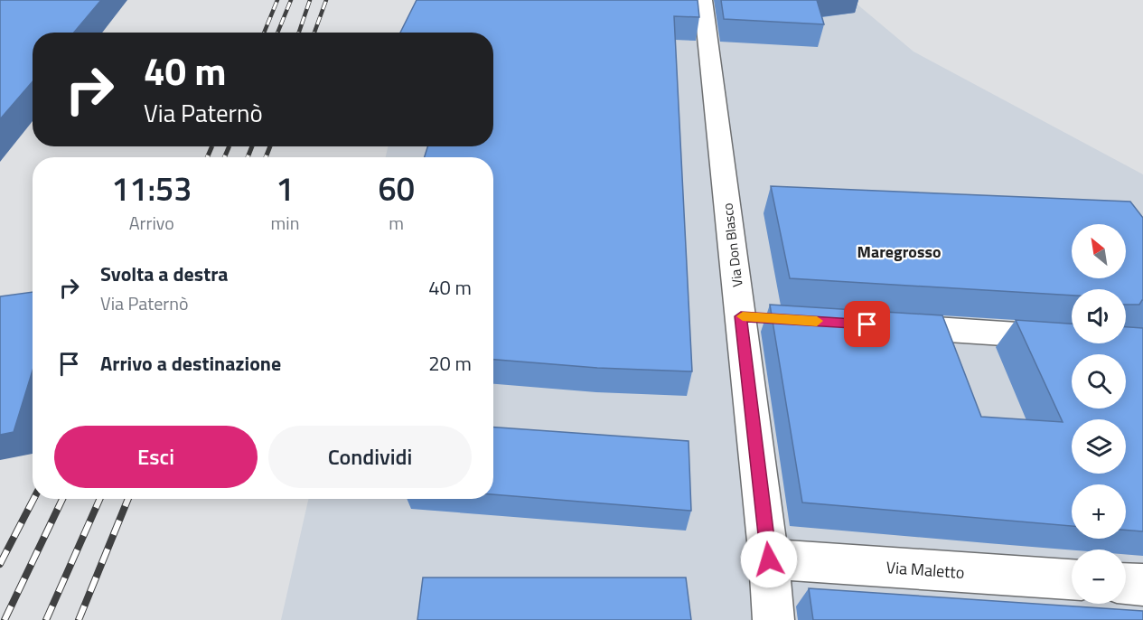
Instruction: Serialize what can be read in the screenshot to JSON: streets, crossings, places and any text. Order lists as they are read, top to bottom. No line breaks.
{"streets":{"street":["Via Don Blasco","Via Maletto"]},"crossings":[["Via Don Blasco","Via Maletto"]],"districts":["Maregrosso"],"north":"top left","page":{"turn":["40 m","Via Paternò"],"eta":["11:53","Arrivo","1","min","60","m"],"map_buttons":["+","−"],"list":[{"name":"Svolta a destra","note":"Via Paternò","value":"40 m"},{"name":"Arrivo a destinazione","value":"20 m"}],"buttons":["Esci","Condividi"]}}
